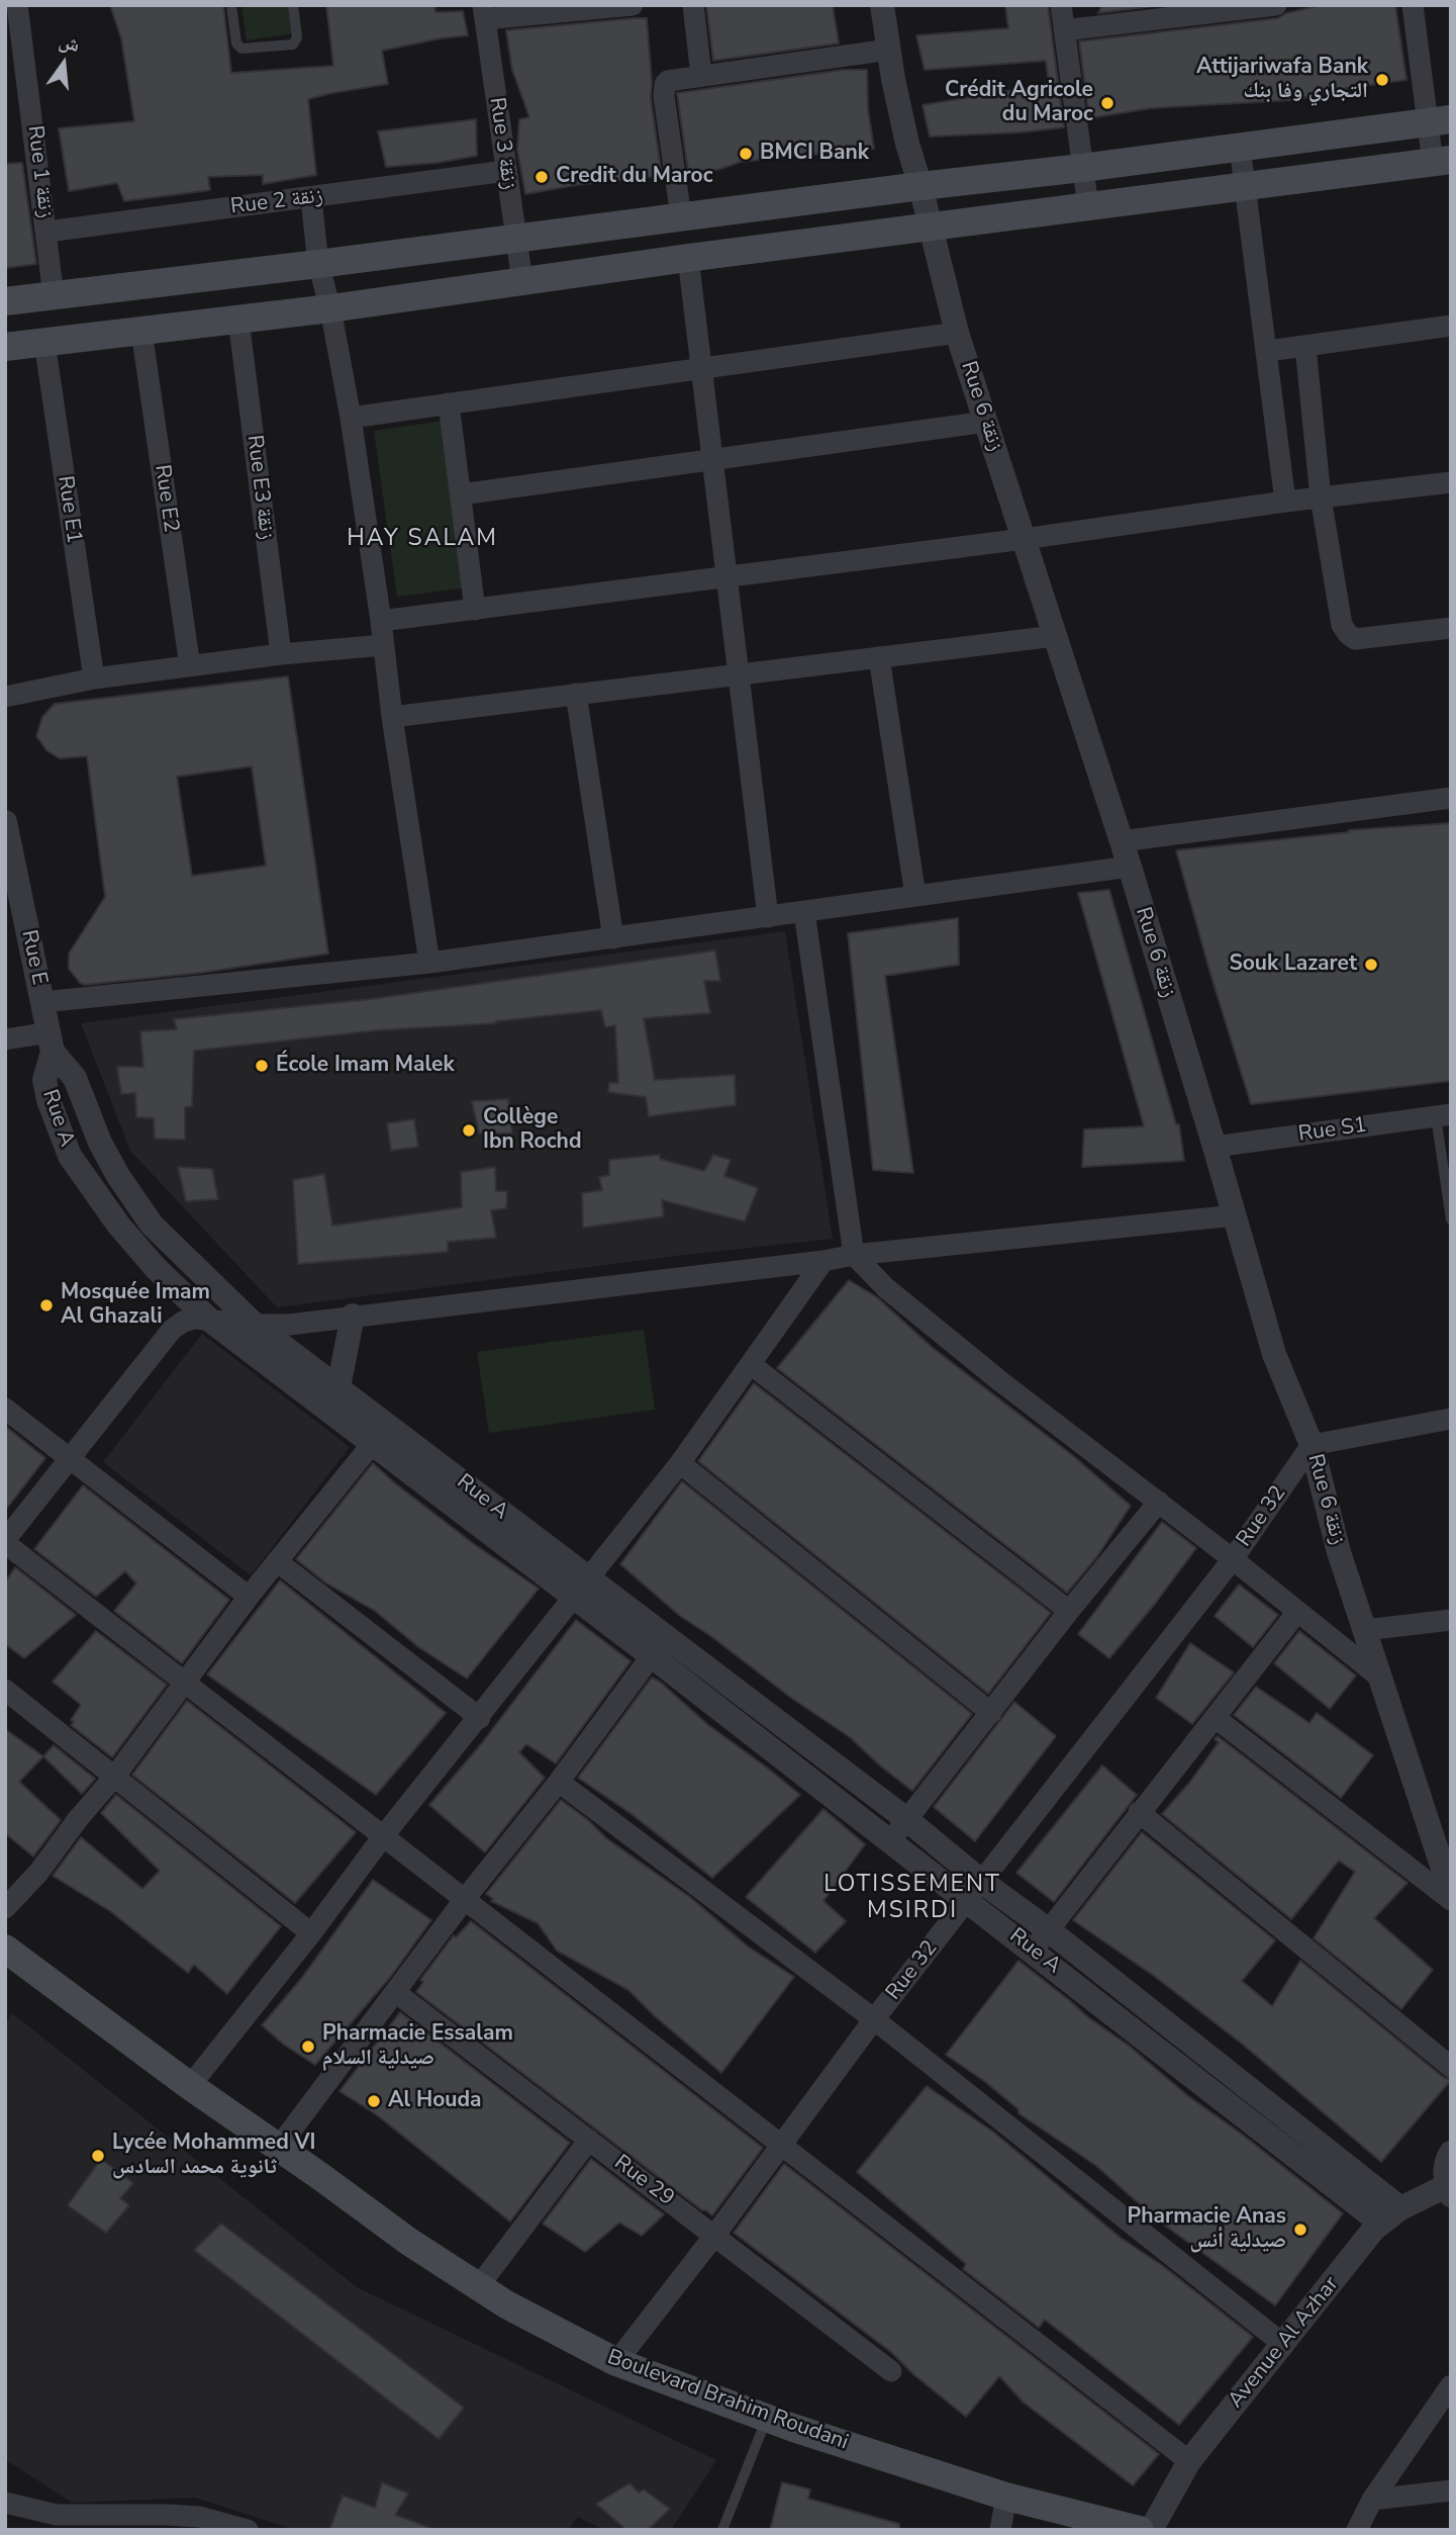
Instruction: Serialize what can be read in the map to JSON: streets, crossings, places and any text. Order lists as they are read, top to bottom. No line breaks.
{"streets":{"main road":["Boulevard Brahim Roudani"],"street":["Rue 3 زنقة","Rue 1 زنقة","Rue 2 زنقة","Rue 6 زنقة","Rue E3 زنقة","Rue E2","Rue E1","Rue E","Rue A","Rue S1","Rue 32","Rue 29","Avenue Al Azhar"]},"crossings":[["Rue 3 زنقة","Rue 2 زنقة"],["Rue 1 زنقة","Rue 2 زنقة"],["Rue 6 زنقة","Rue S1"],["Rue 6 زنقة","Rue 32"],["Rue E","Rue A"],["Rue A","Rue 32"],["Rue A","Avenue Al Azhar"],["Rue 32","Rue 29"],["Rue 32","Boulevard Brahim Roudani"]],"districts":["HAY SALAM","LOTISSEMENT MSIRDI"],"places":["Attijariwafa Bank التجاري وفا بنك","Crédit Agricole du Maroc","BMCI Bank","Credit du Maroc","Souk Lazaret","École Imam Malek","Collège Ibn Rochd","Mosquée Imam Al Ghazali","Pharmacie Essalam صيدلية السلام","Al Houda","Lycée Mohammed VI ثانوية محمد السادس","Pharmacie Anas صيدلية أنس"],"north":"top"}
